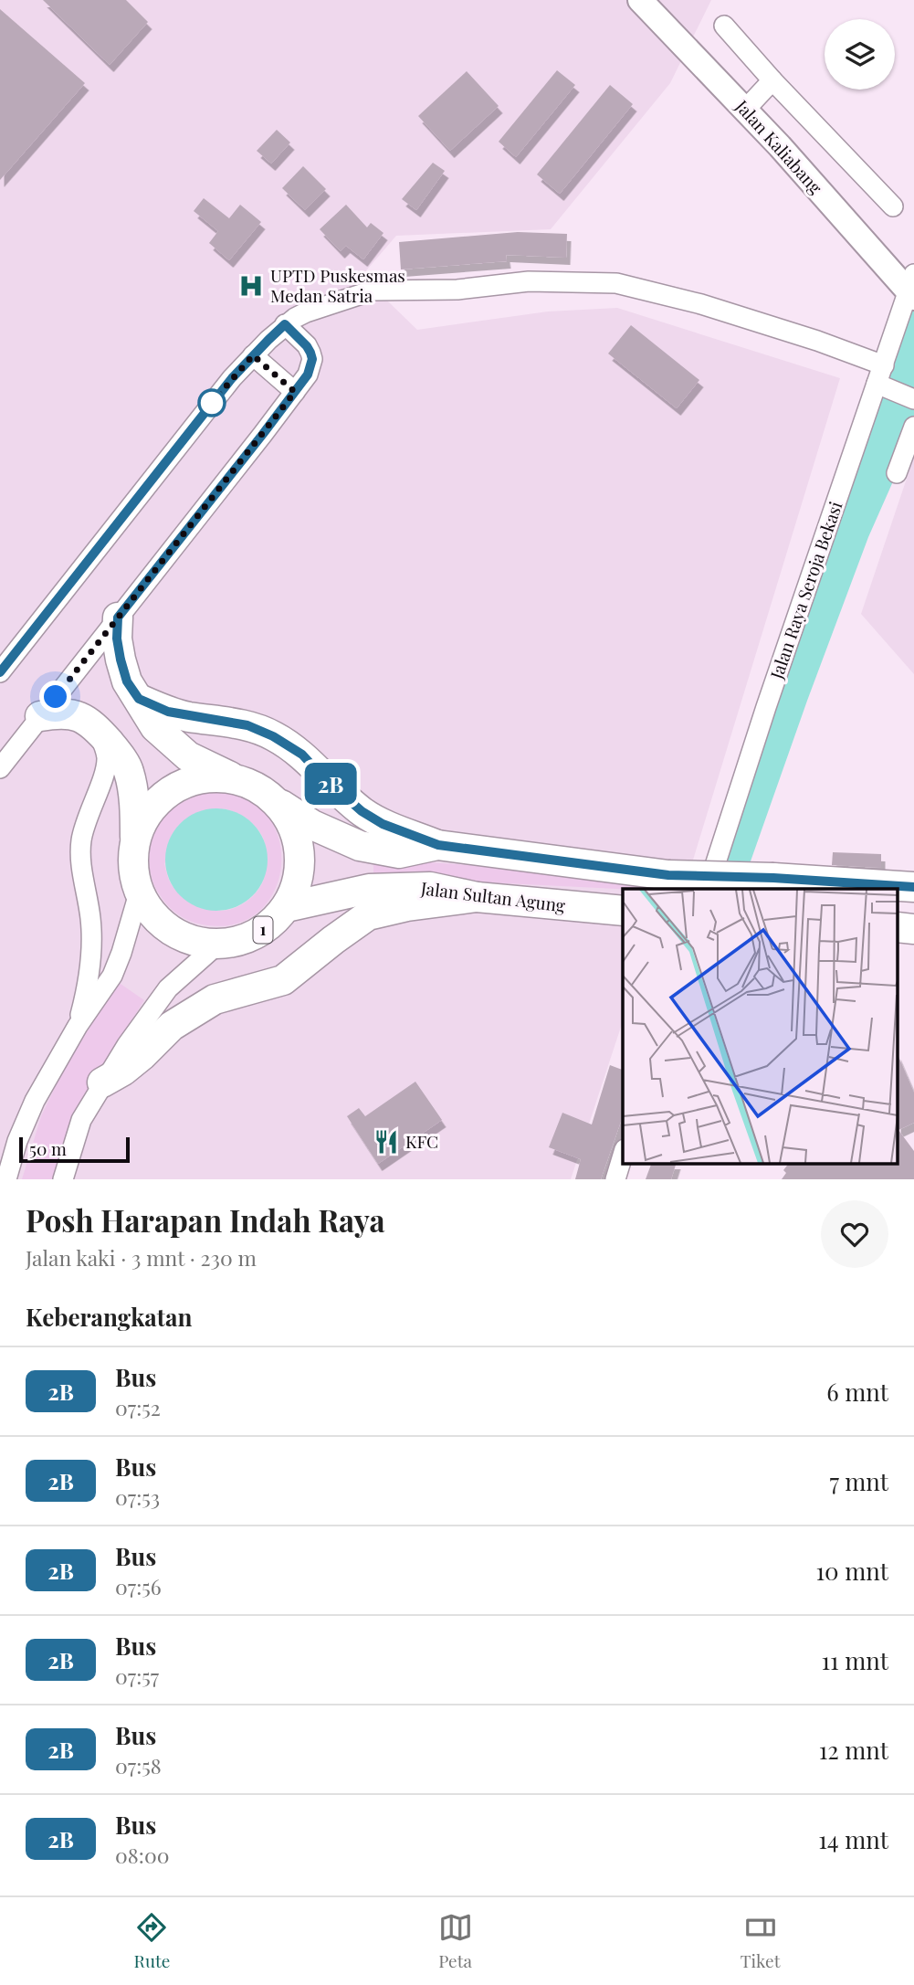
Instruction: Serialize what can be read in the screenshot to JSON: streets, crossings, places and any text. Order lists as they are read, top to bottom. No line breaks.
{"streets":{"highway":["Jalan Sultan Agung","1"],"main road":["Jalan Kaliabang"],"street":["Jalan Raya Seroja Bekasi"]},"crossings":[["Jalan Kaliabang","Jalan Raya Seroja Bekasi"],["Jalan Sultan Agung","1"]],"places":{"hospital":["UPTD Puskesmas Medan Satria"],"restaurant":["KFC"]},"lines":["bus line 2B"],"scale_bar":"50 m","page":{"on_map":"2B","scale":"50 m","heading":[["Posh Harapan Indah Raya","Jalan kaki · 3 mnt · 230 m"],"Keberangkatan"],"list":[{"mark":"2B","name":"Bus","note":"07:52","value":"6 mnt"},{"mark":"2B","name":"Bus","note":"07:53","value":"7 mnt"},{"mark":"2B","name":"Bus","note":"07:56","value":"10 mnt"},{"mark":"2B","name":"Bus","note":"07:57","value":"11 mnt"},{"mark":"2B","name":"Bus","note":"07:58","value":"12 mnt"},{"mark":"2B","name":"Bus","note":"08:00","value":"14 mnt"}],"tabs":["Rute","Peta","Tiket"]}}
